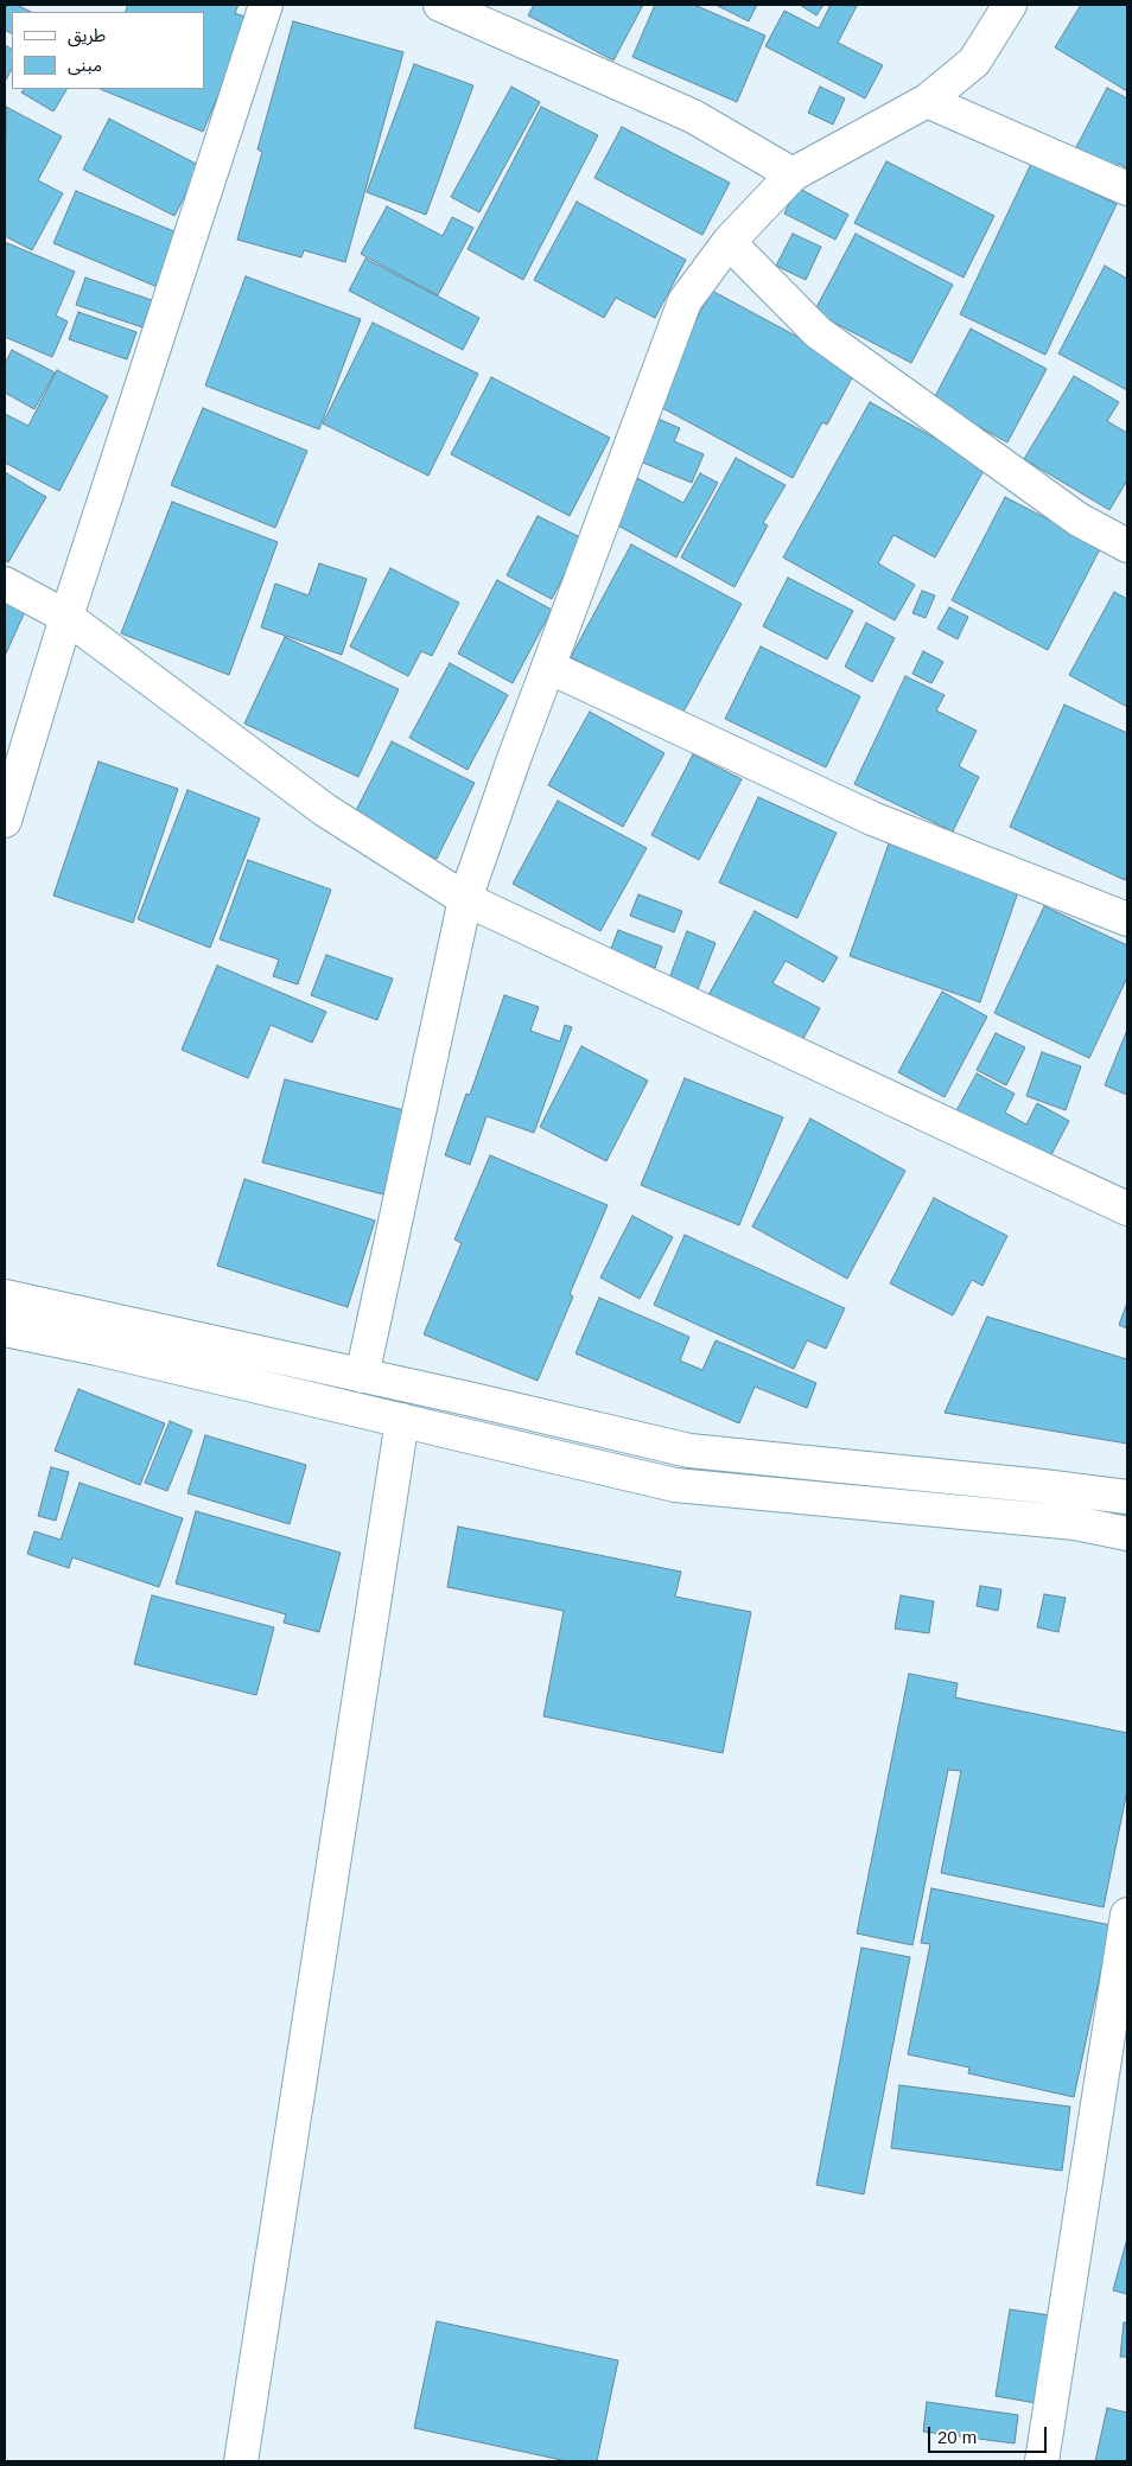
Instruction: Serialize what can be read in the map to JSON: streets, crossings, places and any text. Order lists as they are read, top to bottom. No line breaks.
{"legend":["طريق","مبنى"],"scale_bar":"20 m"}
